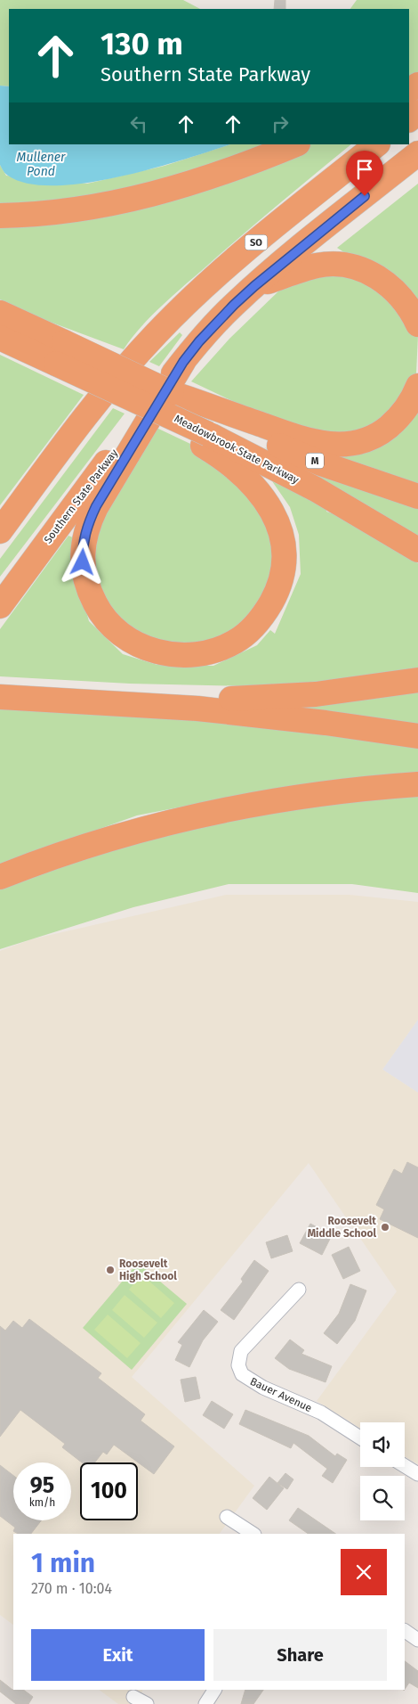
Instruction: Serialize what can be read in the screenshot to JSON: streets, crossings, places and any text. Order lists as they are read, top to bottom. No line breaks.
{"streets":{"highway":["SO","Meadowbrook State Parkway","M","Southern State Parkway"],"street":["Bauer Avenue"]},"water":["Mullener Pond"],"places":["Roosevelt Middle School","Roosevelt High School"],"page":{"turn":["130 m","Southern State Parkway"],"speed":"95 km/h","limit":"100","heading":["1 min","270 m · 10:04"],"buttons":["Exit","Share"]}}
